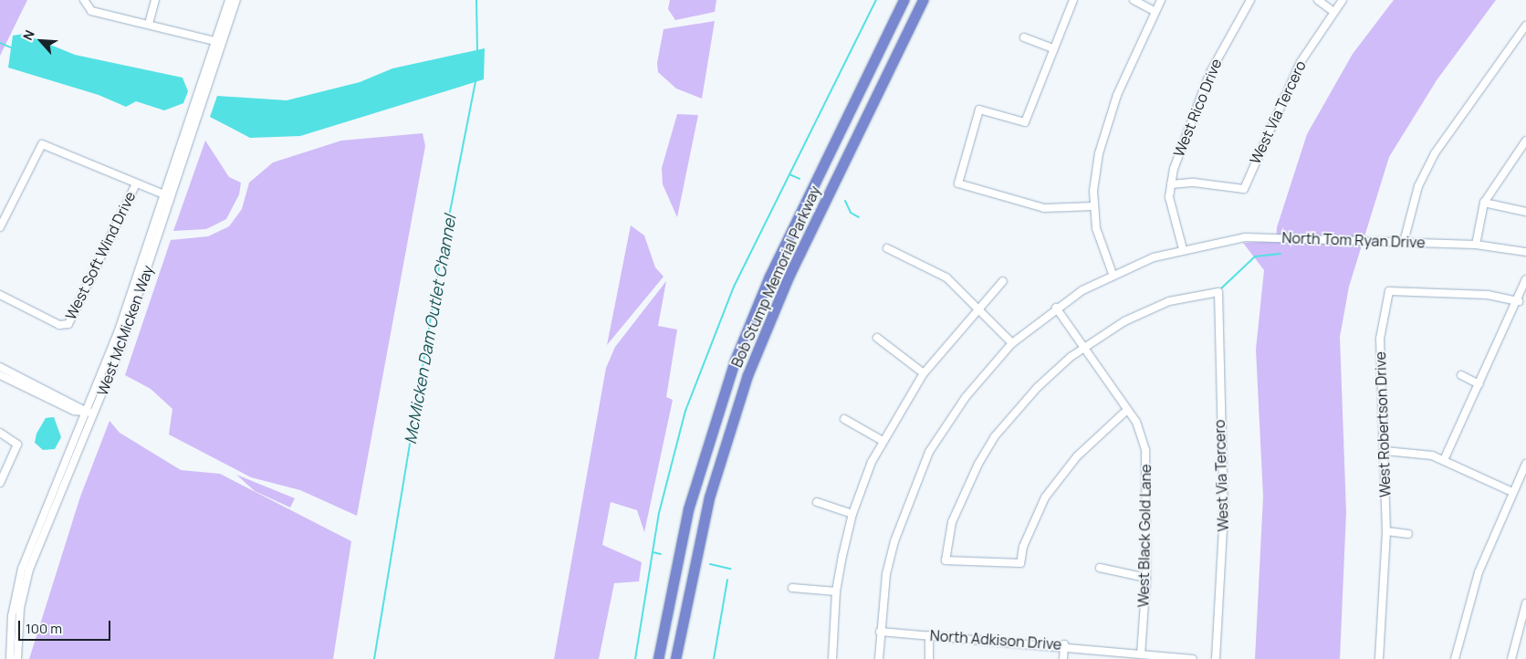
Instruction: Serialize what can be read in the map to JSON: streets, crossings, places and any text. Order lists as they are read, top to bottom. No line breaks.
{"streets":{"highway":["Bob Stump Memorial Parkway"],"street":["West Rico Drive","West Via Tercero","North Tom Ryan Drive","West Soft Wind Drive","West McMicken Way","West Robertson Drive","West Black Gold Lane","North Adkison Drive"]},"crossings":[["West Rico Drive","West Via Tercero"],["West Rico Drive","North Tom Ryan Drive"],["West Via Tercero","West Black Gold Lane"],["North Tom Ryan Drive","West Black Gold Lane"],["North Tom Ryan Drive","North Adkison Drive"],["West Black Gold Lane","North Adkison Drive"]],"water":["McMicken Dam Outlet Channel"],"scale_bar":"100 m","north":"top left"}
